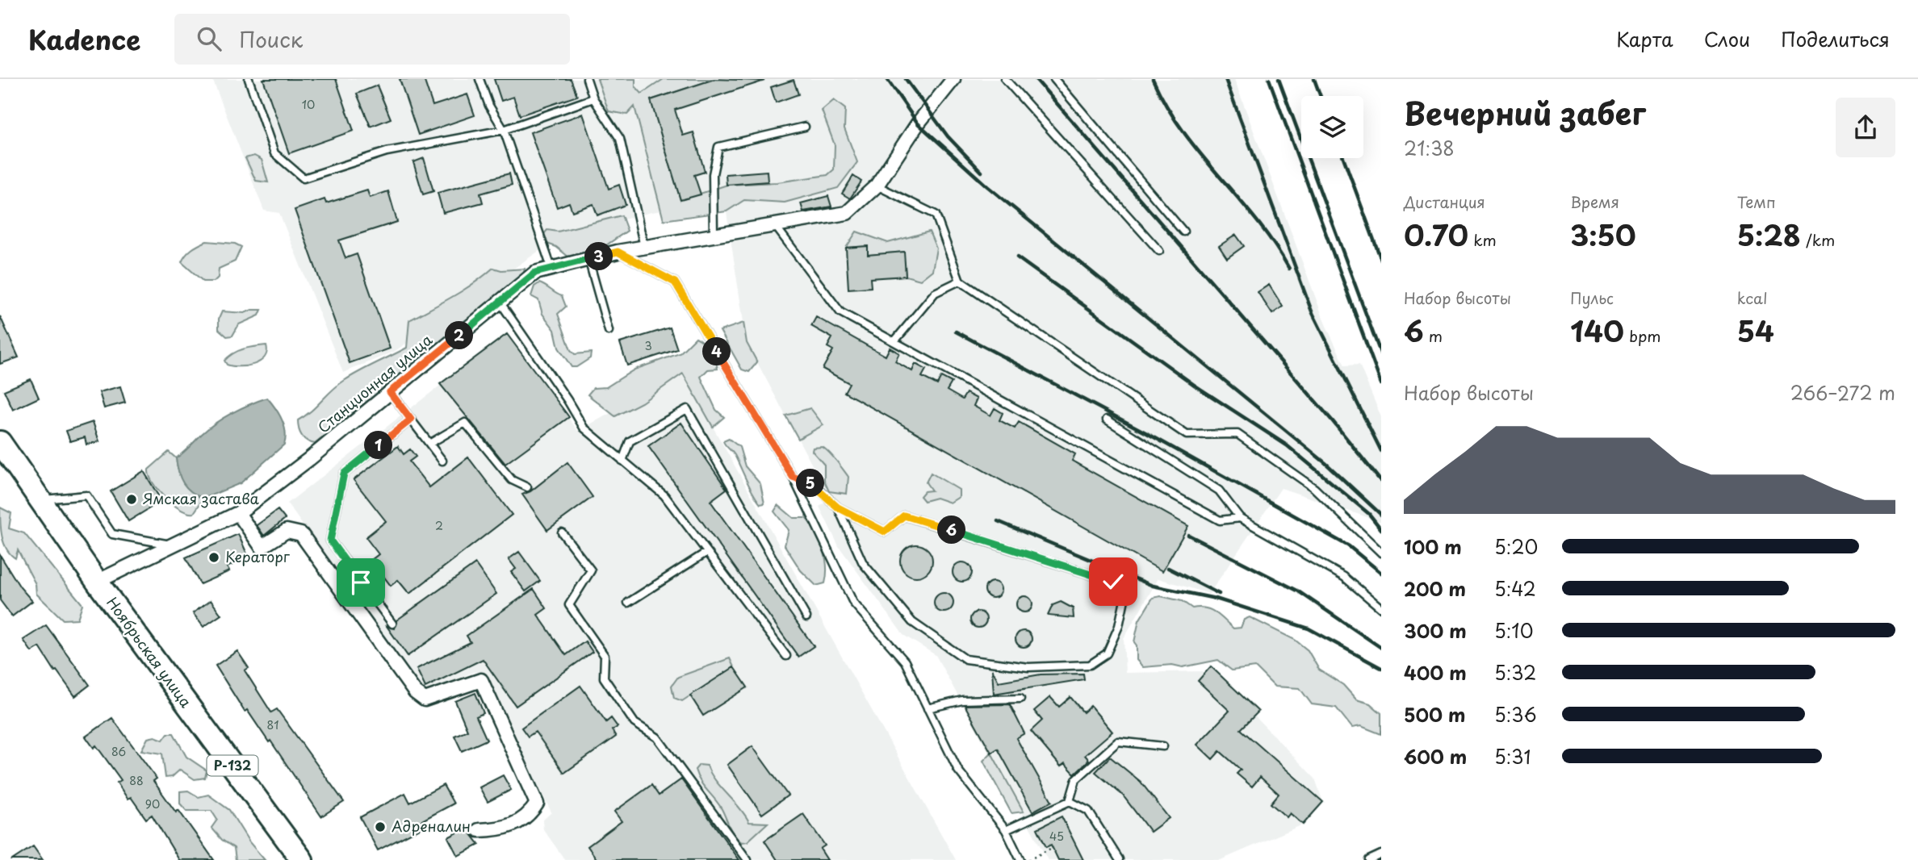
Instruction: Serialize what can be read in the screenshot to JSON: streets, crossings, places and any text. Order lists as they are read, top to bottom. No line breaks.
{"streets":{"highway":["Ноябрьская улица","Р-132"],"street":["Станционная улица"]},"crossings":[["Станционная улица","Ноябрьская улица"]],"places":["Ямская застава","Кераторг","Адреналин"],"house_numbers":["10","3","2","81","86","88","90","45"],"page":{"header":"Kadence","search":"Поиск","nav":["Карта","Слои","Поделиться"],"heading":["Вечерний забег","21:38"],"stats":[["Дистанция","0.70 km"],["Время","3:50"],["Темп","5:28 /km"],["Набор высоты","6 m"],["Пульс","140 bpm"],["kcal","54"]],"pins":["3","2","4","1","5","6"],"chart":["Набор высоты","266–272 m"],"list":[{"name":"100 m","note":"5:20"},{"name":"200 m","note":"5:42"},{"name":"300 m","note":"5:10"},{"name":"400 m","note":"5:32"},{"name":"500 m","note":"5:36"},{"name":"600 m","note":"5:31"}]}}
